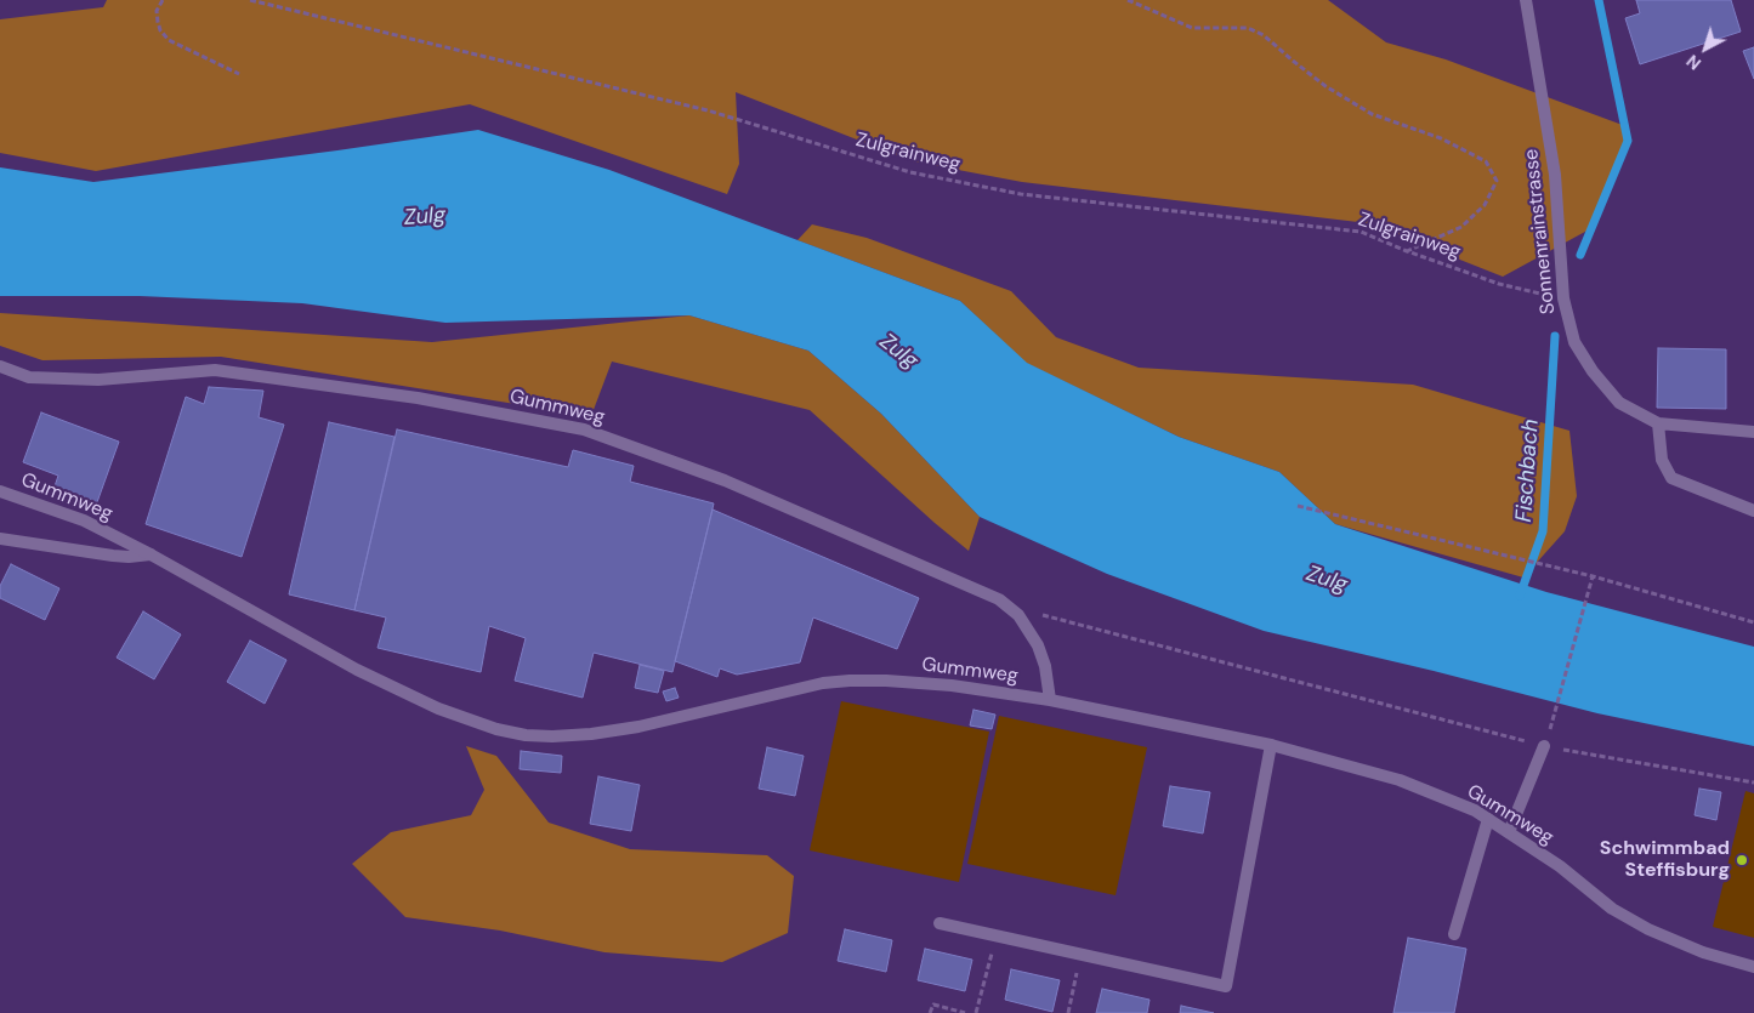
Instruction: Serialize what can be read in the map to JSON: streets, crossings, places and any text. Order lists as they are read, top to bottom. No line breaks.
{"streets":{"street":["Sonnenrainstrasse","Gummweg"],"path":["Zulgrainweg"]},"crossings":[["Zulgrainweg","Sonnenrainstrasse"]],"water":["Zulg","Fischbach"],"places":["Schwimmbad Steffisburg"],"north":"bottom left"}
